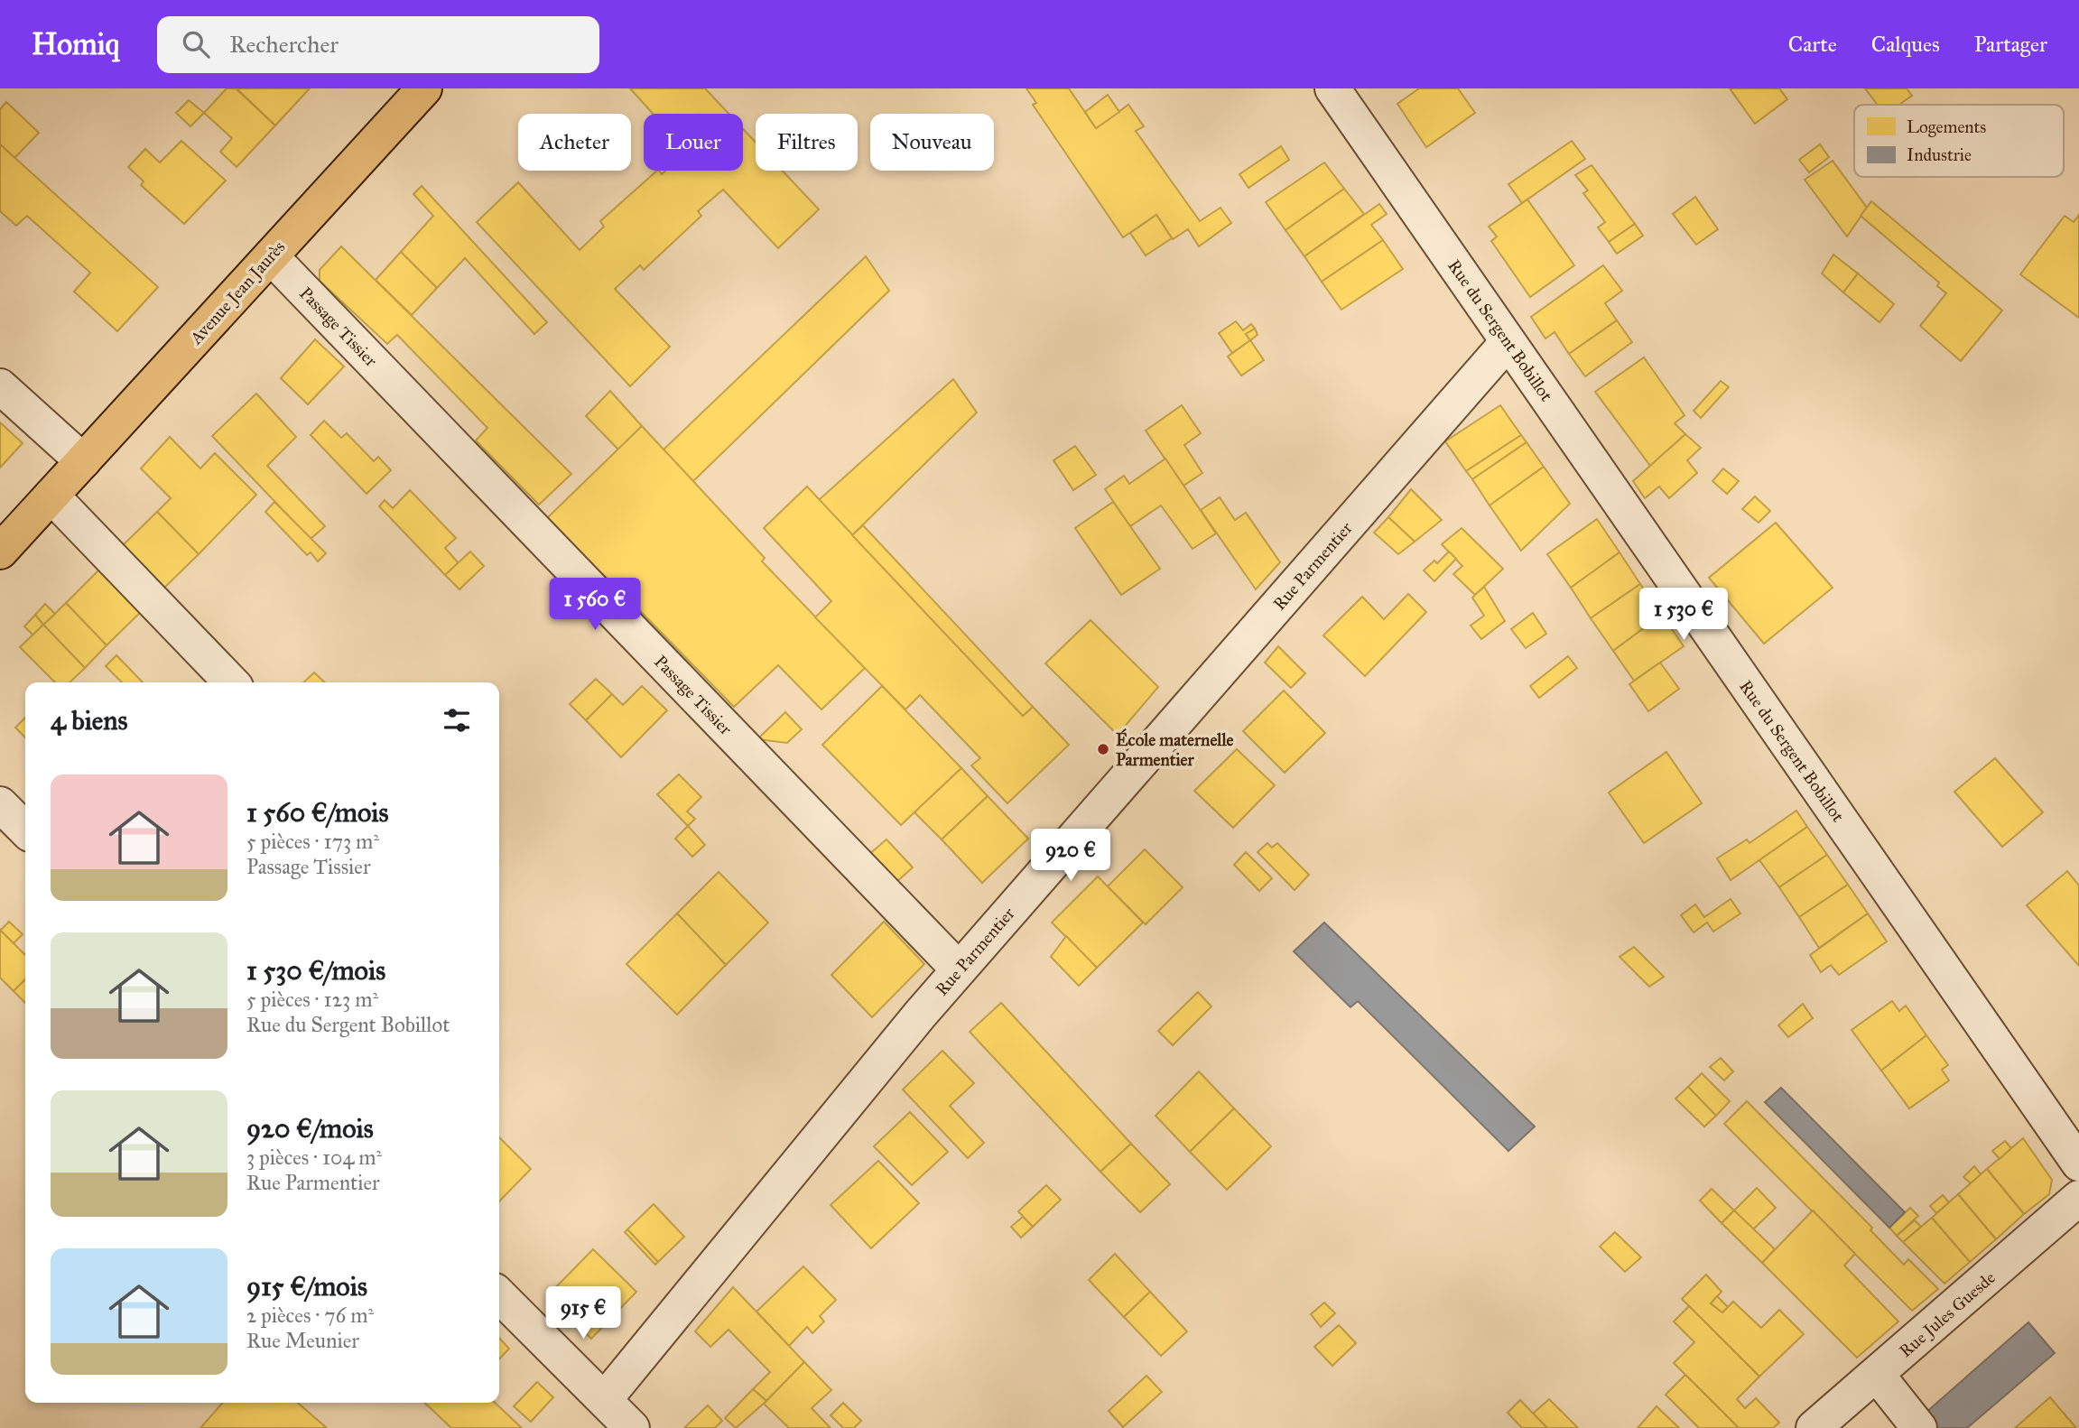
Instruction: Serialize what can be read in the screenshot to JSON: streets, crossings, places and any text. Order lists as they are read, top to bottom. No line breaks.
{"streets":{"main road":["Avenue Jean Jaurès"],"street":["Passage Tissier","Rue du Sergent Bobillot","Rue Parmentier","Rue Jules Guesde"]},"crossings":[["Avenue Jean Jaurès","Passage Tissier"],["Passage Tissier","Rue Parmentier"],["Rue du Sergent Bobillot","Rue Parmentier"]],"places":["École maternelle Parmentier"],"legend":["Logements","Industrie"],"page":{"header":"Homiq","search":"Rechercher","nav":["Carte","Calques","Partager"],"chip":["Acheter","Louer","Filtres","Nouveau"],"price":["1 560 €","1 530 €","920 €","915 €"],"heading":"4 biens","list":[{"name":"1 560 €/mois","note":"5 pièces · 173 m² · Passage Tissier"},{"name":"1 530 €/mois","note":"5 pièces · 123 m² · Rue du Sergent Bobillot"},{"name":"920 €/mois","note":"3 pièces · 104 m² · Rue Parmentier"},{"name":"915 €/mois","note":"2 pièces · 76 m² · Rue Meunier"}]}}
